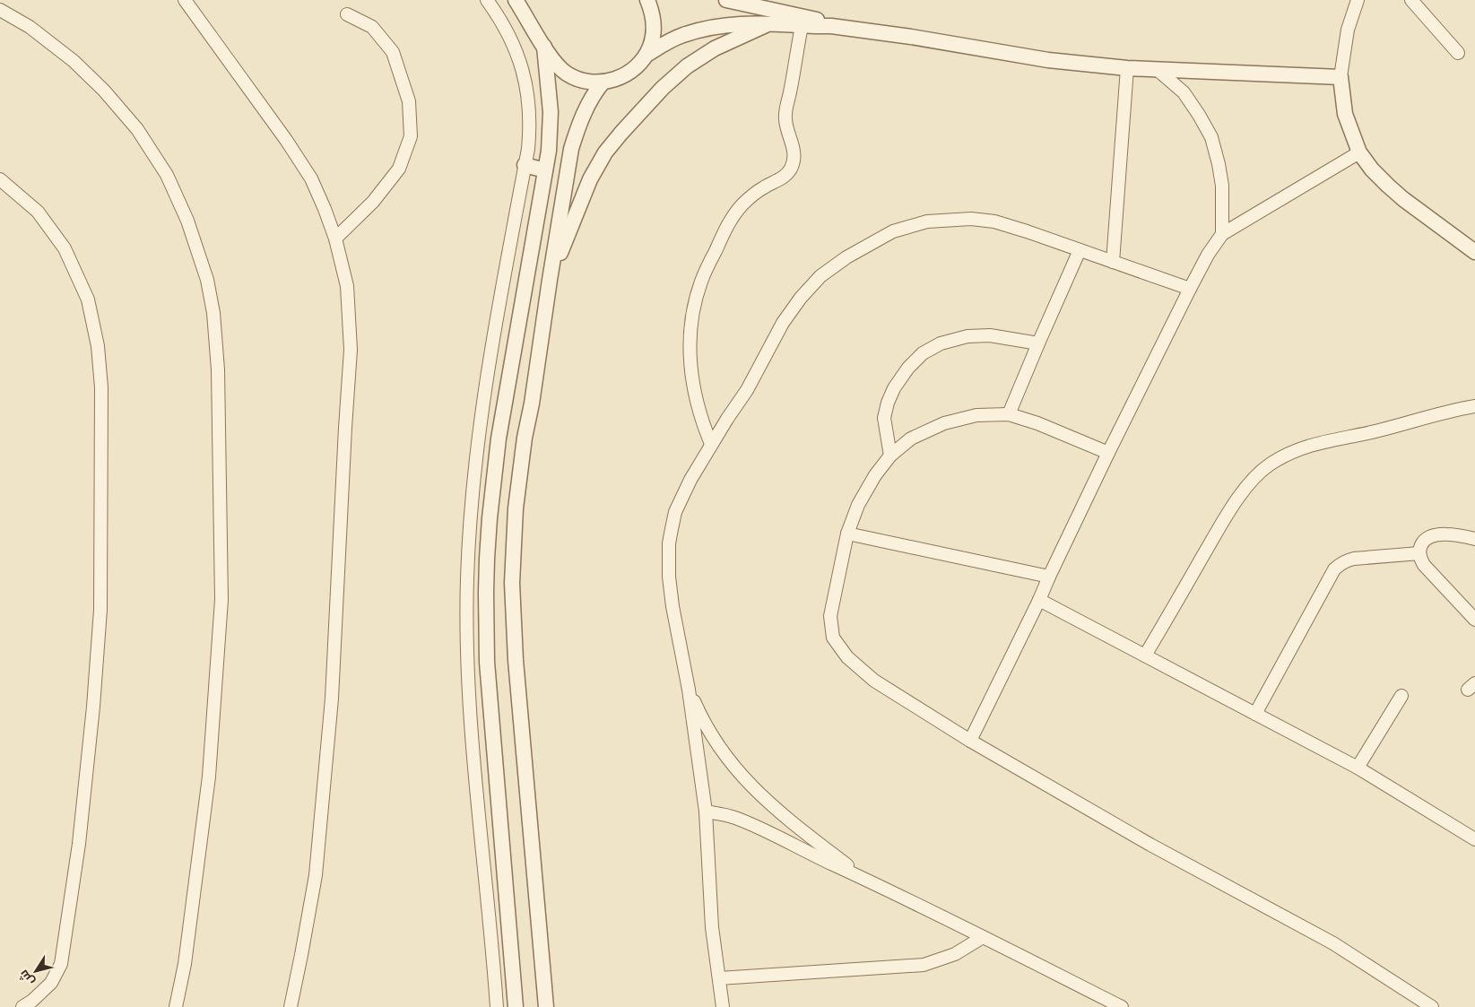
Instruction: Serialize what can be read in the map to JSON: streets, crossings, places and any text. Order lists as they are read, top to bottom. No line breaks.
{"north":"bottom left"}
